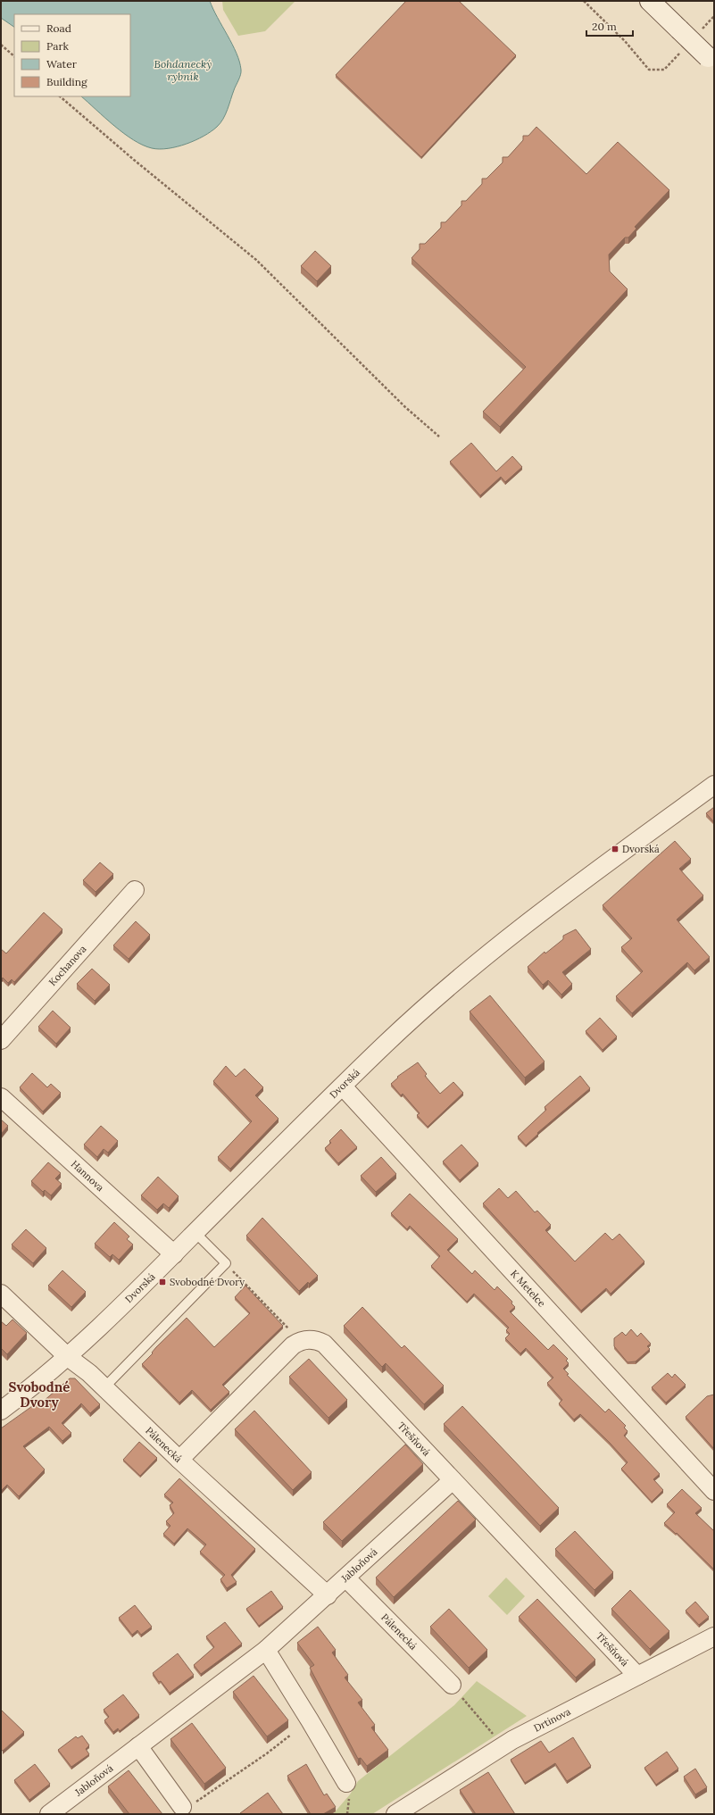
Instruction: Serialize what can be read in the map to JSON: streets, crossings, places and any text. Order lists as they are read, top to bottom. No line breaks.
{"streets":{"street":["Kochanova","Dvorská","Hannova","K Metelce","Třešňová","Pálenecká","Jabloňová","Drtinova"]},"crossings":[["Dvorská","Hannova"],["Dvorská","K Metelce"],["Dvorská","Pálenecká"],["Třešňová","Jabloňová"],["Třešňová","Drtinova"],["Pálenecká","Jabloňová"]],"districts":["Svobodné Dvory"],"water":["Bohdanecký rybník"],"places":{"transit":["Dvorská","Svobodné Dvory"]},"legend":["Road","Park","Water","Building"],"scale_bar":"20 m"}
